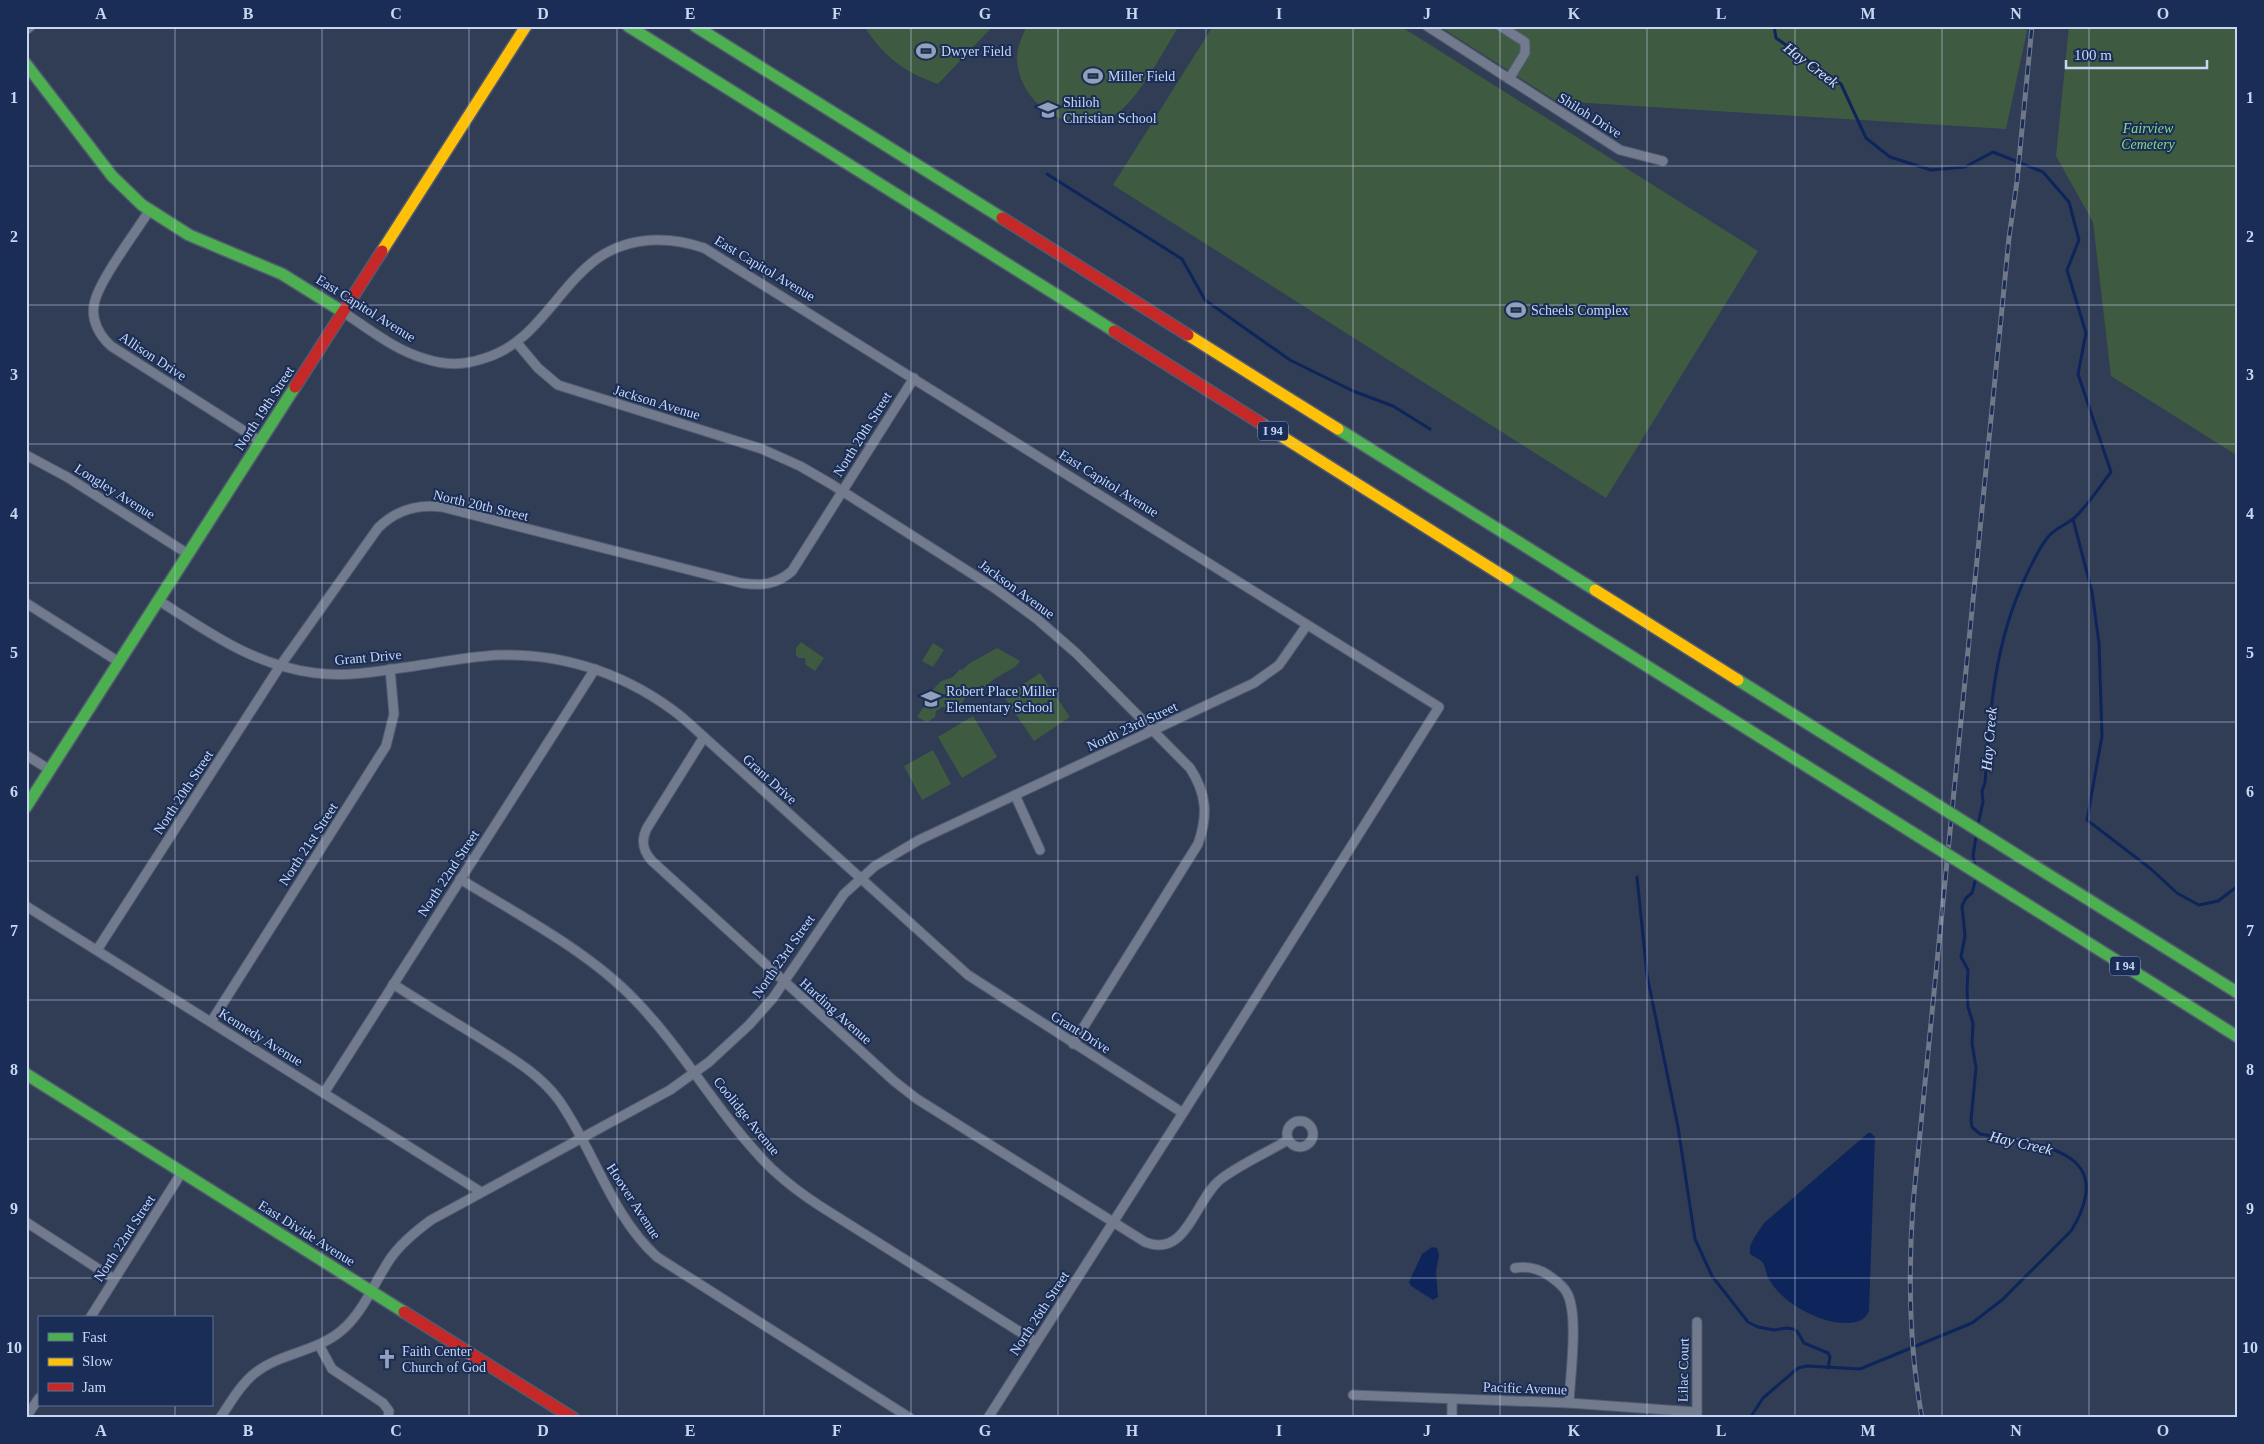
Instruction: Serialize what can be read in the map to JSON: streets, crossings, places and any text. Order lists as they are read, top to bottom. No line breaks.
{"streets":{"main road":["East Capitol Avenue","North 19th Street","I 94","East Divide Avenue"],"street":["Shiloh Drive","Allison Drive","Jackson Avenue","North 20th Street","Longley Avenue","Grant Drive","North 23rd Street","North 21st Street","North 22nd Street","Harding Avenue","Kennedy Avenue","Coolidge Avenue","Hoover Avenue","North 26th Street","Lilac Court","Pacific Avenue"]},"crossings":[["East Capitol Avenue","Allison Drive"],["East Capitol Avenue","Jackson Avenue"],["East Capitol Avenue","North 19th Street"],["East Capitol Avenue","North 20th Street"],["East Capitol Avenue","Grant Drive"],["East Capitol Avenue","North 23rd Street"],["Allison Drive","North 19th Street"],["Jackson Avenue","North 20th Street"],["Jackson Avenue","Grant Drive"],["Jackson Avenue","North 23rd Street"],["North 19th Street","Longley Avenue"],["North 19th Street","Grant Drive"],["North 20th Street","Grant Drive"],["North 20th Street","Kennedy Avenue"],["Grant Drive","North 23rd Street"],["Grant Drive","North 21st Street"],["Grant Drive","North 22nd Street"],["Grant Drive","Harding Avenue"],["North 23rd Street","Harding Avenue"],["North 23rd Street","Kennedy Avenue"],["North 23rd Street","Coolidge Avenue"],["North 23rd Street","Hoover Avenue"],["North 23rd Street","East Divide Avenue"],["North 21st Street","Kennedy Avenue"],["North 22nd Street","Kennedy Avenue"],["North 22nd Street","Coolidge Avenue"],["North 22nd Street","Hoover Avenue"],["North 22nd Street","East Divide Avenue"],["Harding Avenue","North 26th Street"],["Coolidge Avenue","North 26th Street"],["Lilac Court","Pacific Avenue"]],"water":["Hay Creek"],"parks":["Fairview Cemetery"],"places":{"sports":["Dwyer Field","Miller Field","Scheels Complex"],"school or university":["Shiloh Christian School","Robert Place Miller Elementary School"],"church":["Faith Center Church of God"]},"legend":["Fast","Slow","Jam"],"scale_bar":"100 m","grid":{"columns":["A","B","C","D","E","F","G","H","I","J","K","L","M","N","O"],"rows":["1","2","3","4","5","6","7","8","9","10"]}}
